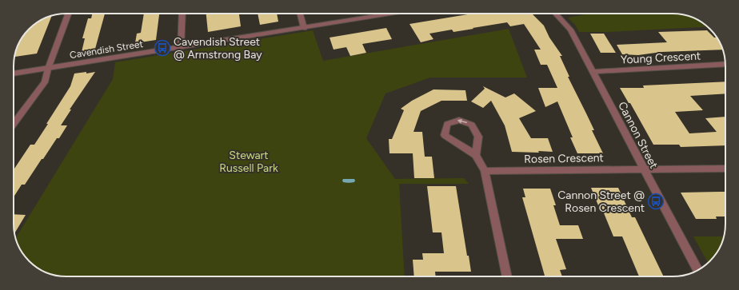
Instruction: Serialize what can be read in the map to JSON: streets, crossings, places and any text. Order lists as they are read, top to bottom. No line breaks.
{"streets":{"street":["Cavendish Street","Young Crescent","Cannon Street","Rosen Crescent"]},"crossings":[["Young Crescent","Cannon Street"],["Cannon Street","Rosen Crescent"]],"parks":["Stewart Russell Park"],"places":{"bus stop":["Cavendish Street @ Armstrong Bay","Cannon Street @ Rosen Crescent"]}}
